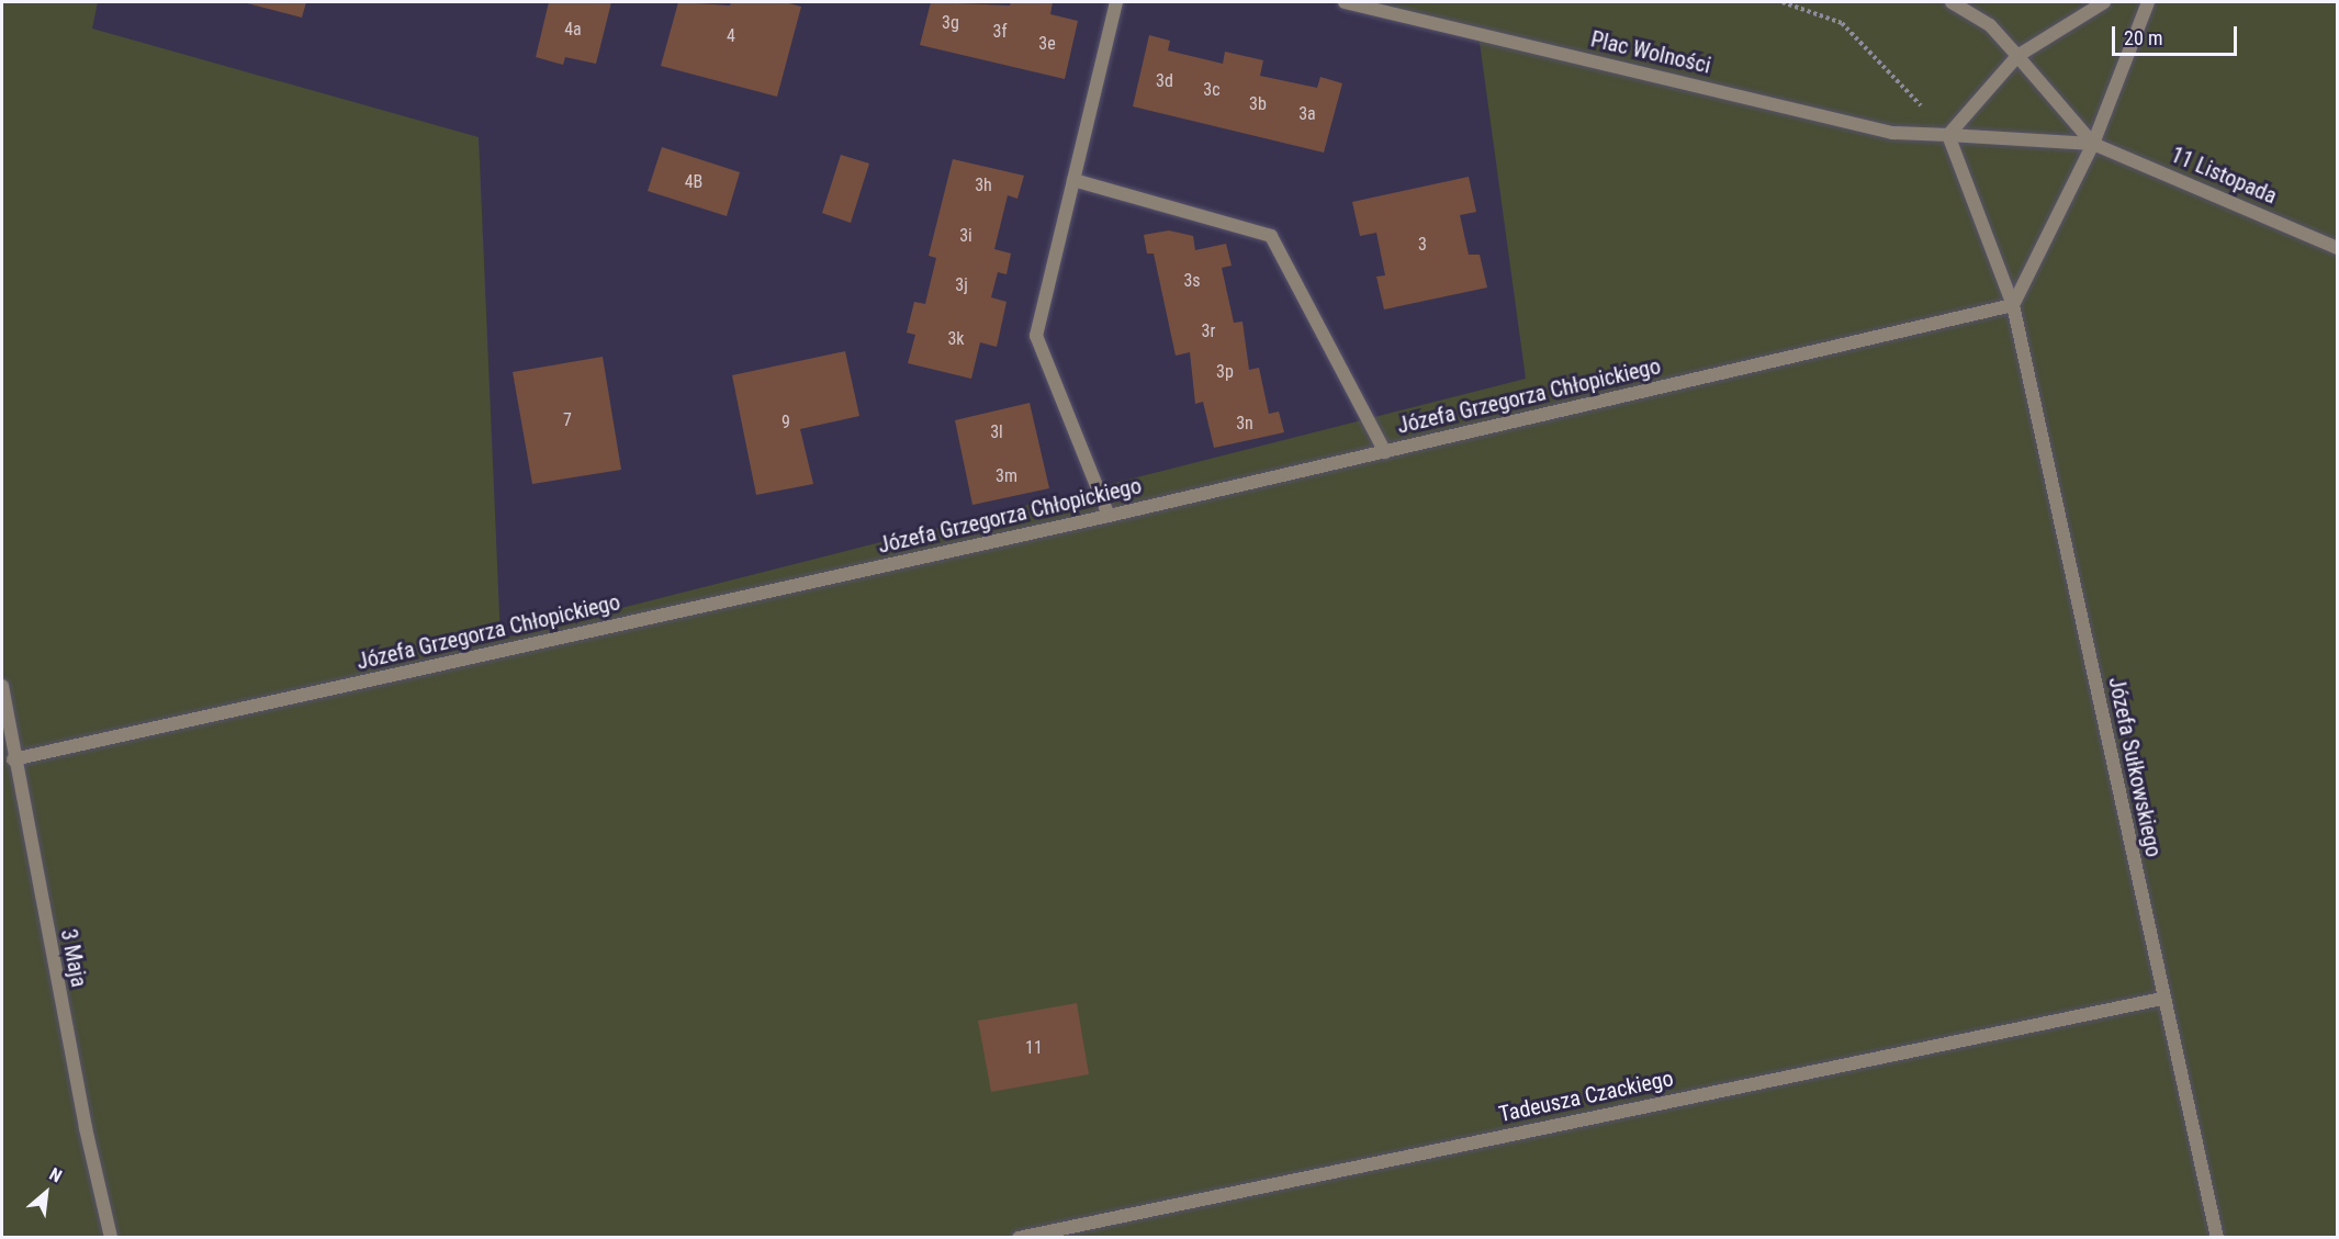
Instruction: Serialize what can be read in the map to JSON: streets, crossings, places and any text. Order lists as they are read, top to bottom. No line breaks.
{"streets":{"street":["Plac Wolności","11 Listopada","Józefa Grzegorza Chłopickiego","Józefa Sułkowskiego","3 Maja","Tadeusza Czackiego"]},"crossings":[["Plac Wolności","11 Listopada"],["Plac Wolności","Józefa Sułkowskiego"],["Józefa Grzegorza Chłopickiego","Józefa Sułkowskiego"],["Józefa Grzegorza Chłopickiego","3 Maja"],["Józefa Sułkowskiego","Tadeusza Czackiego"]],"house_numbers":["3g","4a","3f","4","3e","3d","3c","3b","3a","4B","3h","3i","3","3s","3j","3r","3k","3p","7","9","3n","3l","3m","11"],"scale_bar":"20 m","north":"top right"}
